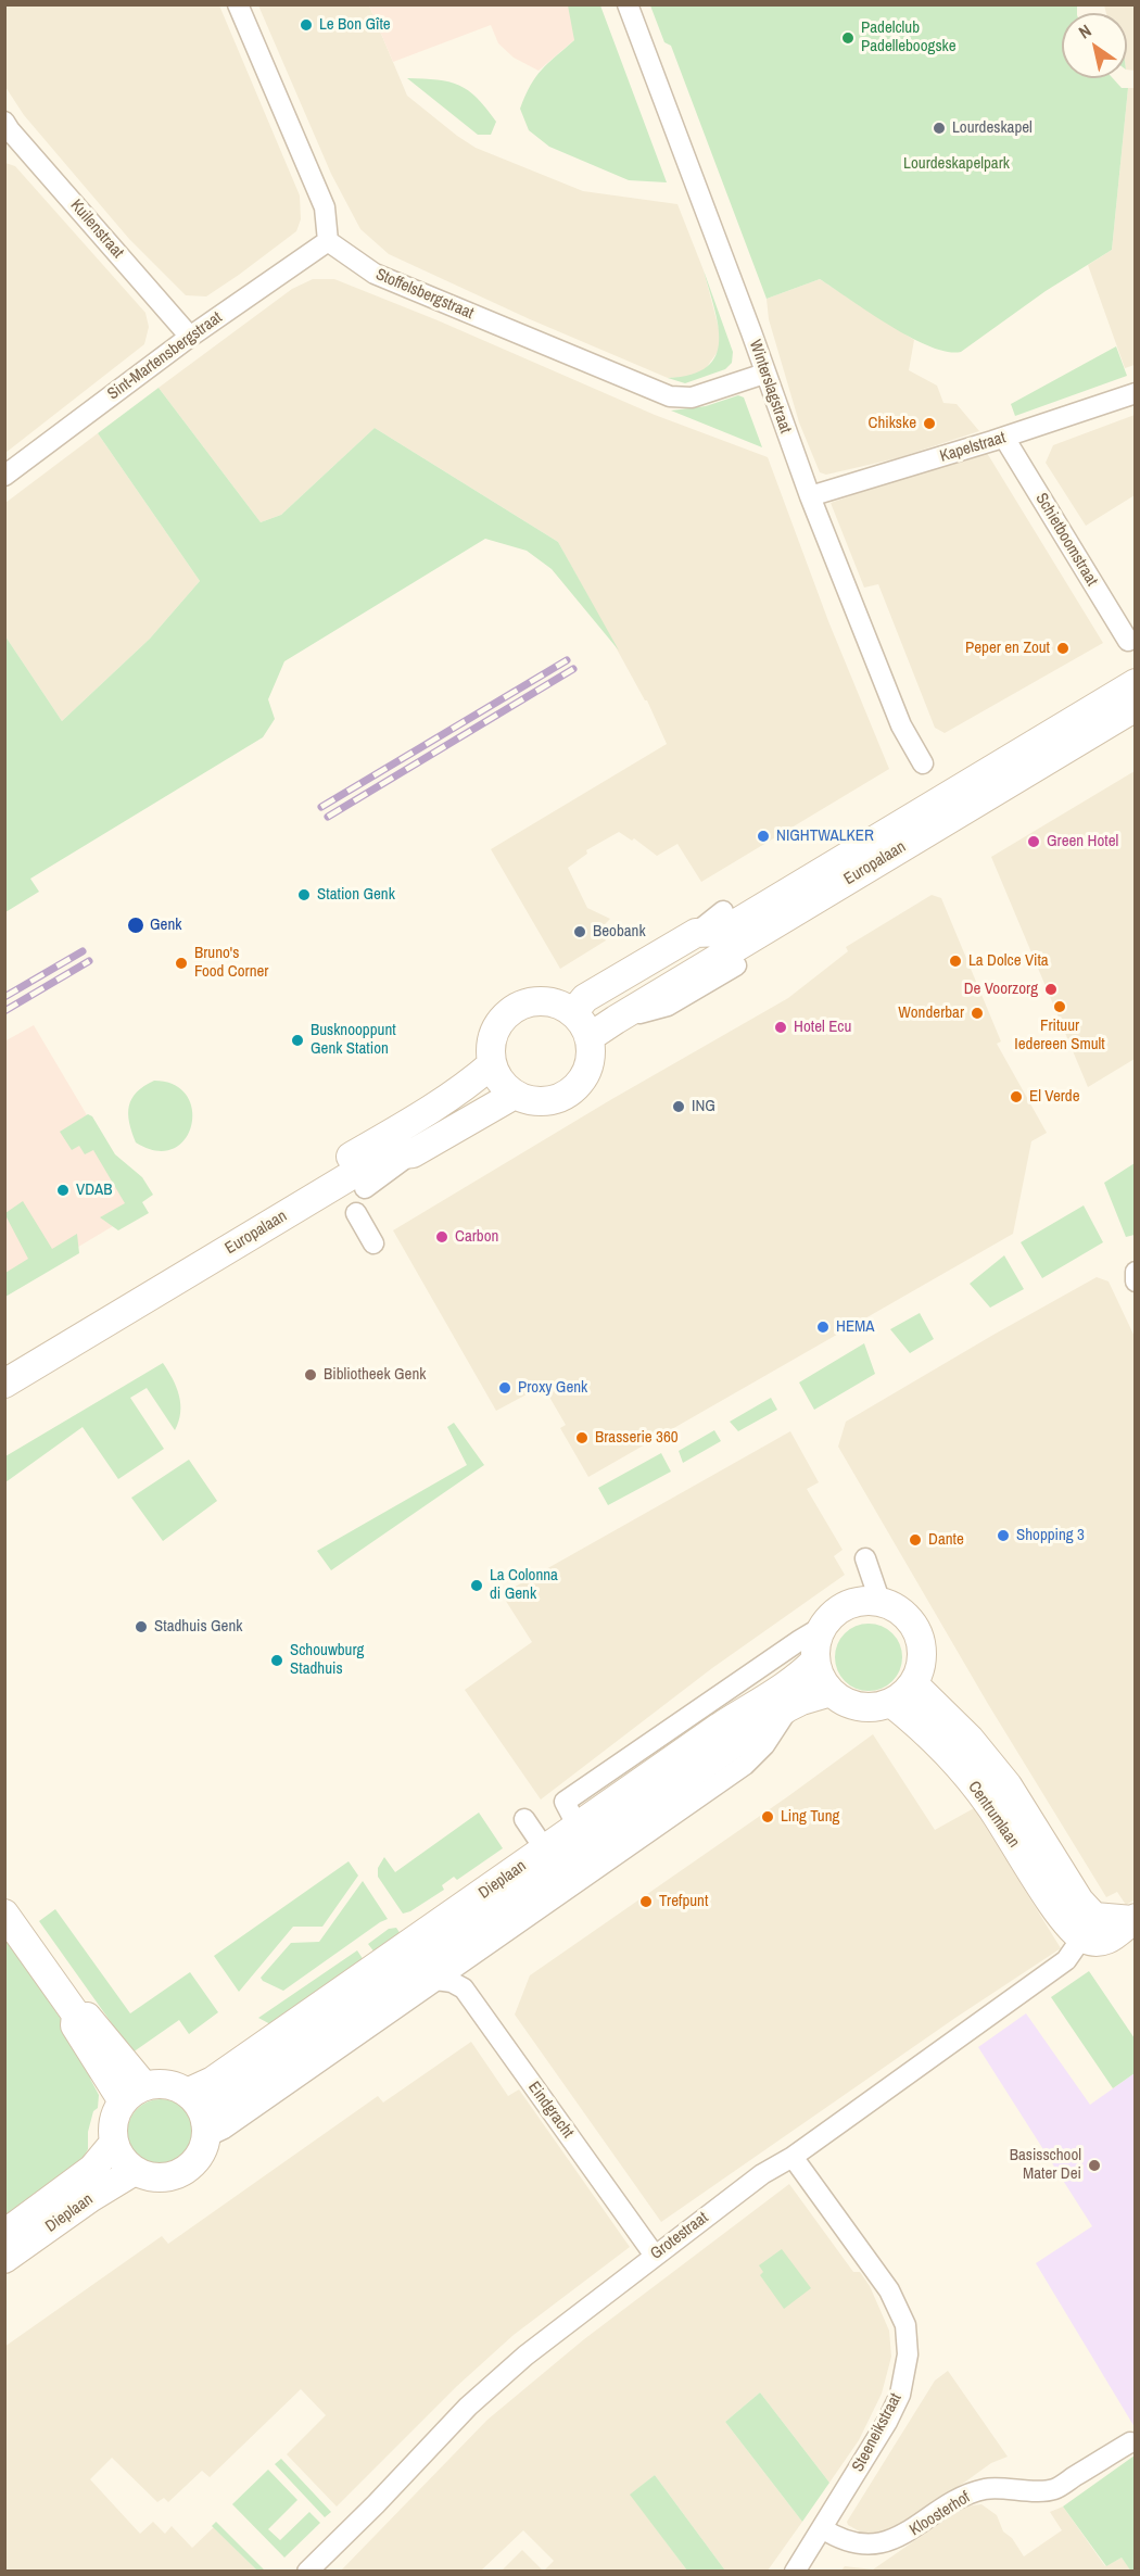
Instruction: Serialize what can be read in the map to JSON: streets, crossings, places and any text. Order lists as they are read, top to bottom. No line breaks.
{"streets":{"main road":["Europalaan","Centrumlaan","Dieplaan"],"street":["Kuilenstraat","Stoffelsbergstraat","Sint-Martensbergstraat","Winterslagstraat","Kapelstraat","Schietboomstraat","Eindgracht","Grotestraat","Steeneikstraat","Kloosterhof"]},"crossings":[["Kuilenstraat","Sint-Martensbergstraat"],["Stoffelsbergstraat","Sint-Martensbergstraat"],["Stoffelsbergstraat","Winterslagstraat"],["Winterslagstraat","Kapelstraat"],["Kapelstraat","Schietboomstraat"],["Centrumlaan","Dieplaan"],["Centrumlaan","Grotestraat"],["Eindgracht","Grotestraat"],["Grotestraat","Steeneikstraat"],["Steeneikstraat","Kloosterhof"]],"parks":["Lourdeskapelpark"],"places":["Le Bon Gîte","Padelclub Padelleboogske","Lourdeskapel","Chikske","Peper en Zout","NIGHTWALKER","Green Hotel","Station Genk","Genk","Beobank","La Dolce Vita","Bruno's Food Corner","De Voorzorg","Frituur Iedereen Smult","Wonderbar","Hotel Ecu","Busknooppunt Genk Station","El Verde","ING","VDAB","Carbon","HEMA","Bibliotheek Genk","Proxy Genk","Brasserie 360","Shopping 3","Dante","La Colonna di Genk","Stadhuis Genk","Schouwburg Stadhuis","Ling Tung","Trefpunt","Basisschool Mater Dei"],"north":"top left"}
